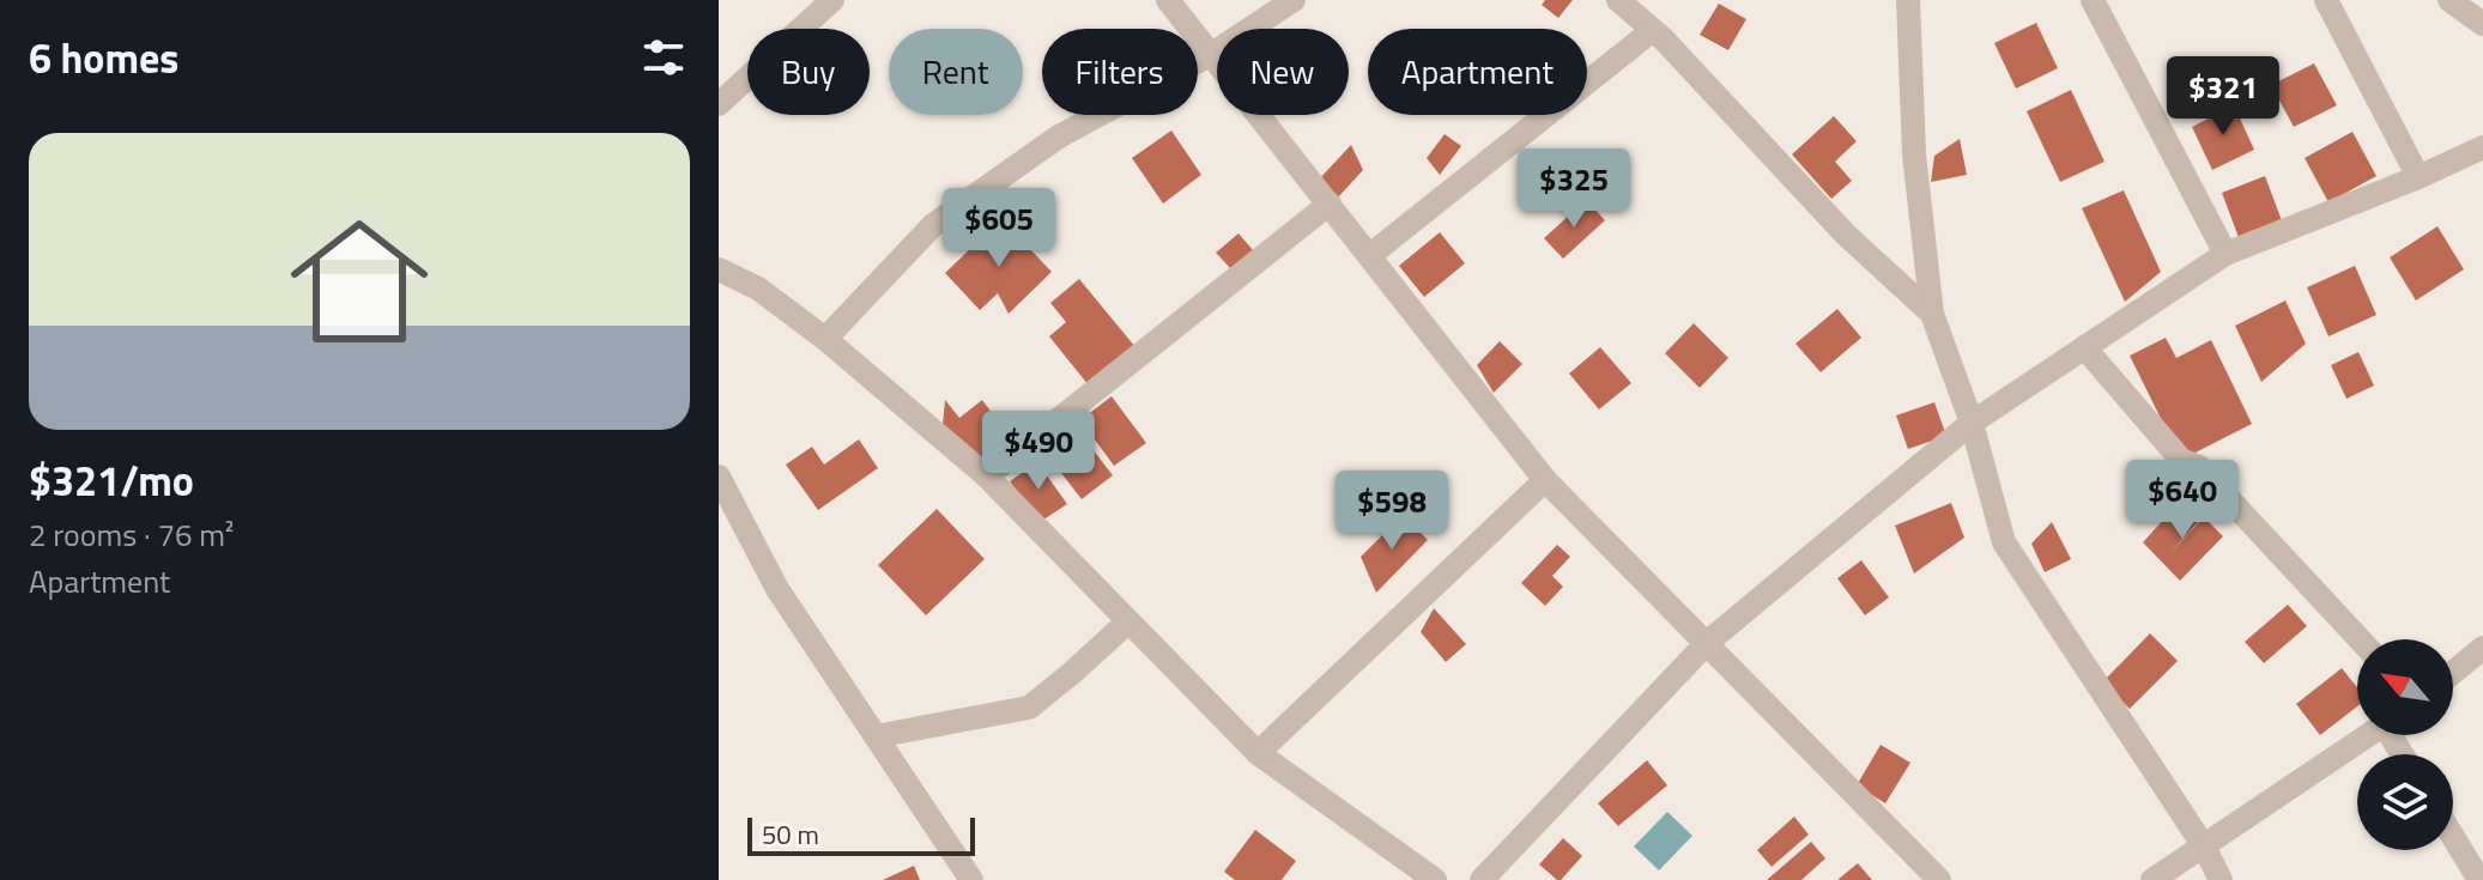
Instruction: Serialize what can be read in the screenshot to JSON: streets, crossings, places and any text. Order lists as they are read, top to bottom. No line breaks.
{"scale_bar":"50 m","north":"top left","page":{"heading":"6 homes","chip":["Buy","Rent","Filters","New","Apartment"],"price":["$321","$325","$605","$490","$640","$598"],"list":[{"name":"$321/mo","note":"2 rooms · 76 m² · Apartment"}],"scale":"50 m"}}
